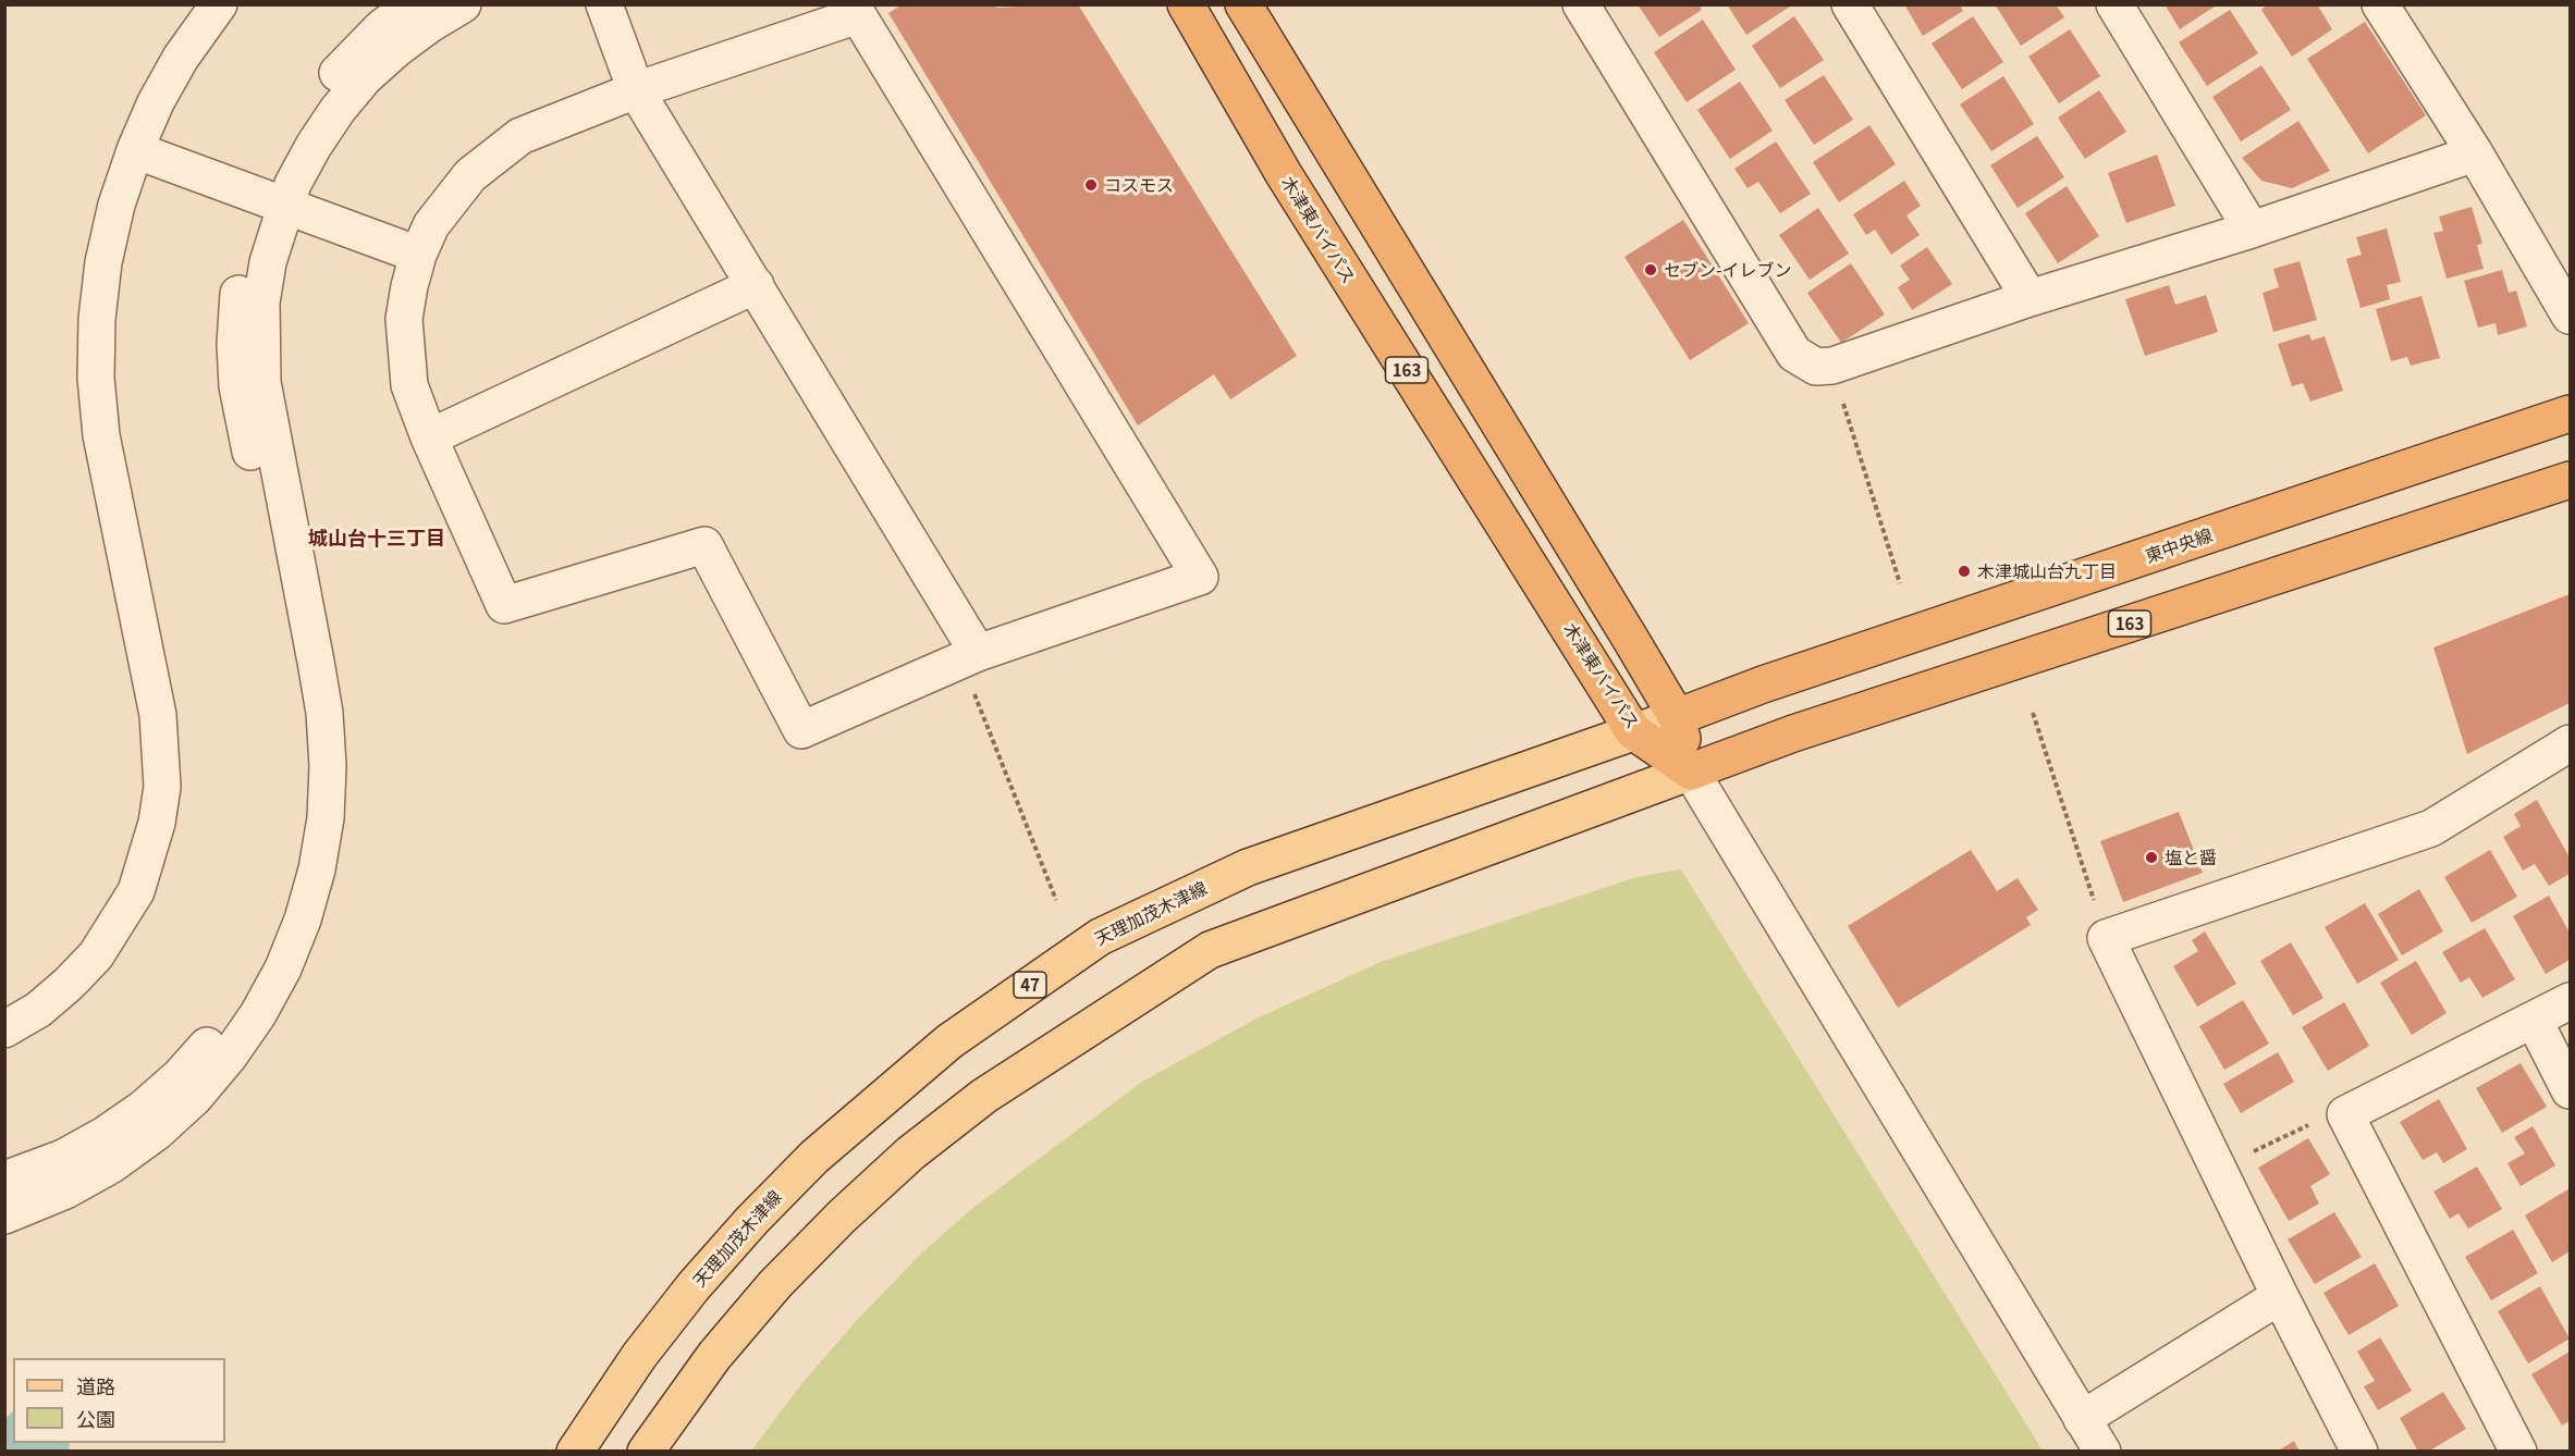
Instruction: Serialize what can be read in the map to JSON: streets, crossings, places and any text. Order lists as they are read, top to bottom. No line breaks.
{"streets":{"highway":["木津東バイパス","163","東中央線"],"main road":["天理加茂木津線","47"]},"crossings":[["木津東バイパス","163"],["木津東バイパス","天理加茂木津線"],["163","東中央線"],["163","天理加茂木津線"],["東中央線","天理加茂木津線"]],"districts":["城山台十三丁目"],"places":["コスモス","セブン-イレブン","木津城山台九丁目","塩と醤"],"legend":["道路","公園"]}
